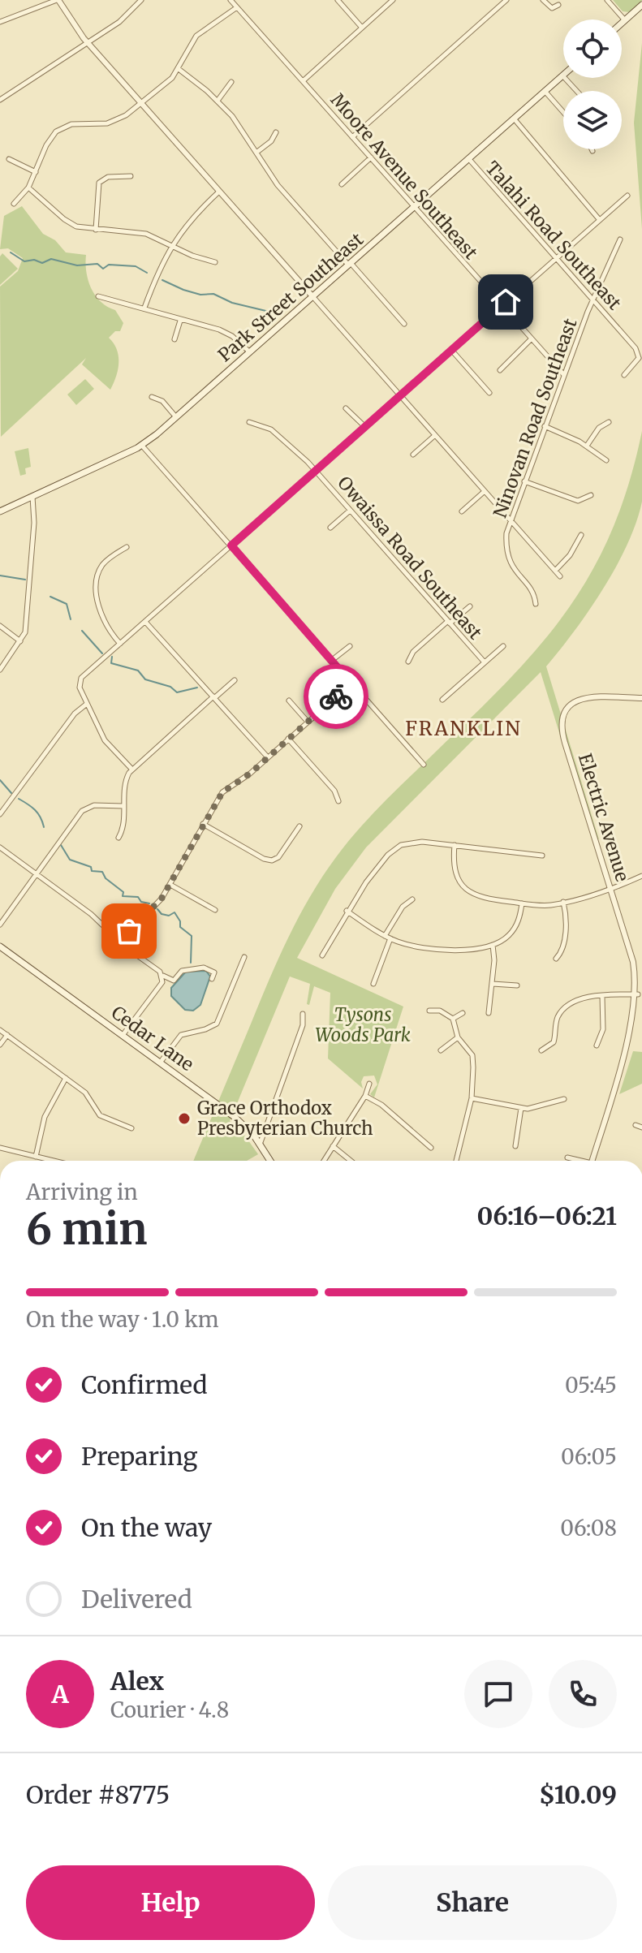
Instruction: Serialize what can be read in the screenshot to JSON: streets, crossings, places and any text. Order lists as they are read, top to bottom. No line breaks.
{"streets":{"main road":["Park Street Southeast","Cedar Lane"],"street":["Moore Avenue Southeast","Talahi Road Southeast","Ninovan Road Southeast","Owaissa Road Southeast","Electric Avenue"]},"crossings":[["Moore Avenue Southeast","Park Street Southeast"],["Moore Avenue Southeast","Ninovan Road Southeast"],["Talahi Road Southeast","Park Street Southeast"],["Talahi Road Southeast","Ninovan Road Southeast"]],"districts":["FRANKLIN"],"parks":["Tysons Woods Park"],"places":["Grace Orthodox Presbyterian Church"],"page":{"heading":["6 min","Arriving in","06:16–06:21"],"panel":["Alex","Courier · 4.8","Order #8775","$10.09"],"bar":"On the way · 1.0 km","list":[["Confirmed","05:45"],["Preparing","06:05"],["On the way","06:08"],"Delivered"],"round":"A","buttons":["Help","Share"]}}
